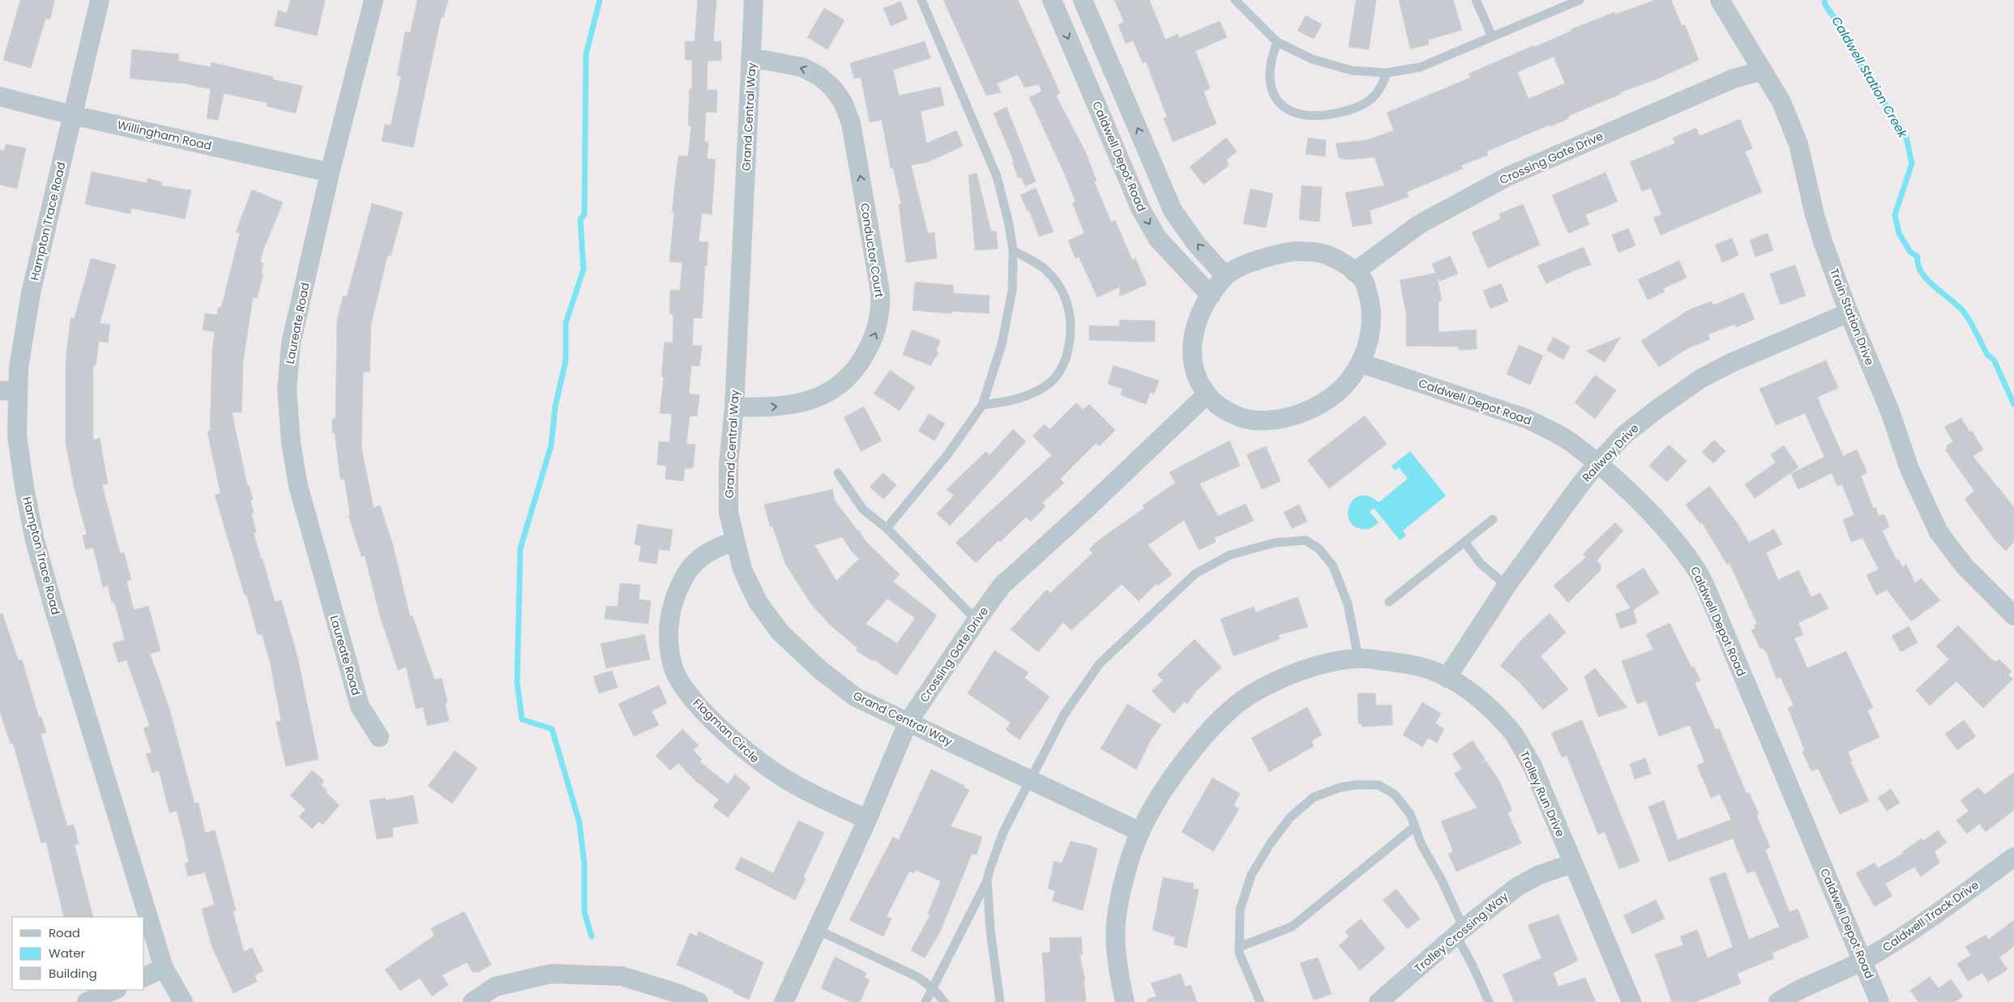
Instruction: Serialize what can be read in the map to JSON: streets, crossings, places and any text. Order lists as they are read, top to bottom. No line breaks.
{"streets":{"street":["Grand Central Way","Willingham Road","Caldwell Depot Road","Crossing Gate Drive","Hampton Trace Road","Conductor Court","Train Station Drive","Laureate Road","Railway Drive","Flagman Circle","Trolley Run Drive","Caldwell Track Drive","Trolley Crossing Way"]},"crossings":[["Grand Central Way","Crossing Gate Drive"],["Grand Central Way","Conductor Court"],["Grand Central Way","Flagman Circle"],["Grand Central Way","Trolley Run Drive"],["Willingham Road","Hampton Trace Road"],["Willingham Road","Laureate Road"],["Caldwell Depot Road","Railway Drive"],["Caldwell Depot Road","Caldwell Track Drive"],["Crossing Gate Drive","Train Station Drive"],["Crossing Gate Drive","Flagman Circle"],["Train Station Drive","Railway Drive"],["Railway Drive","Trolley Run Drive"],["Trolley Run Drive","Trolley Crossing Way"]],"water":["Caldwell Station Creek"],"legend":["Road","Water","Building"]}
